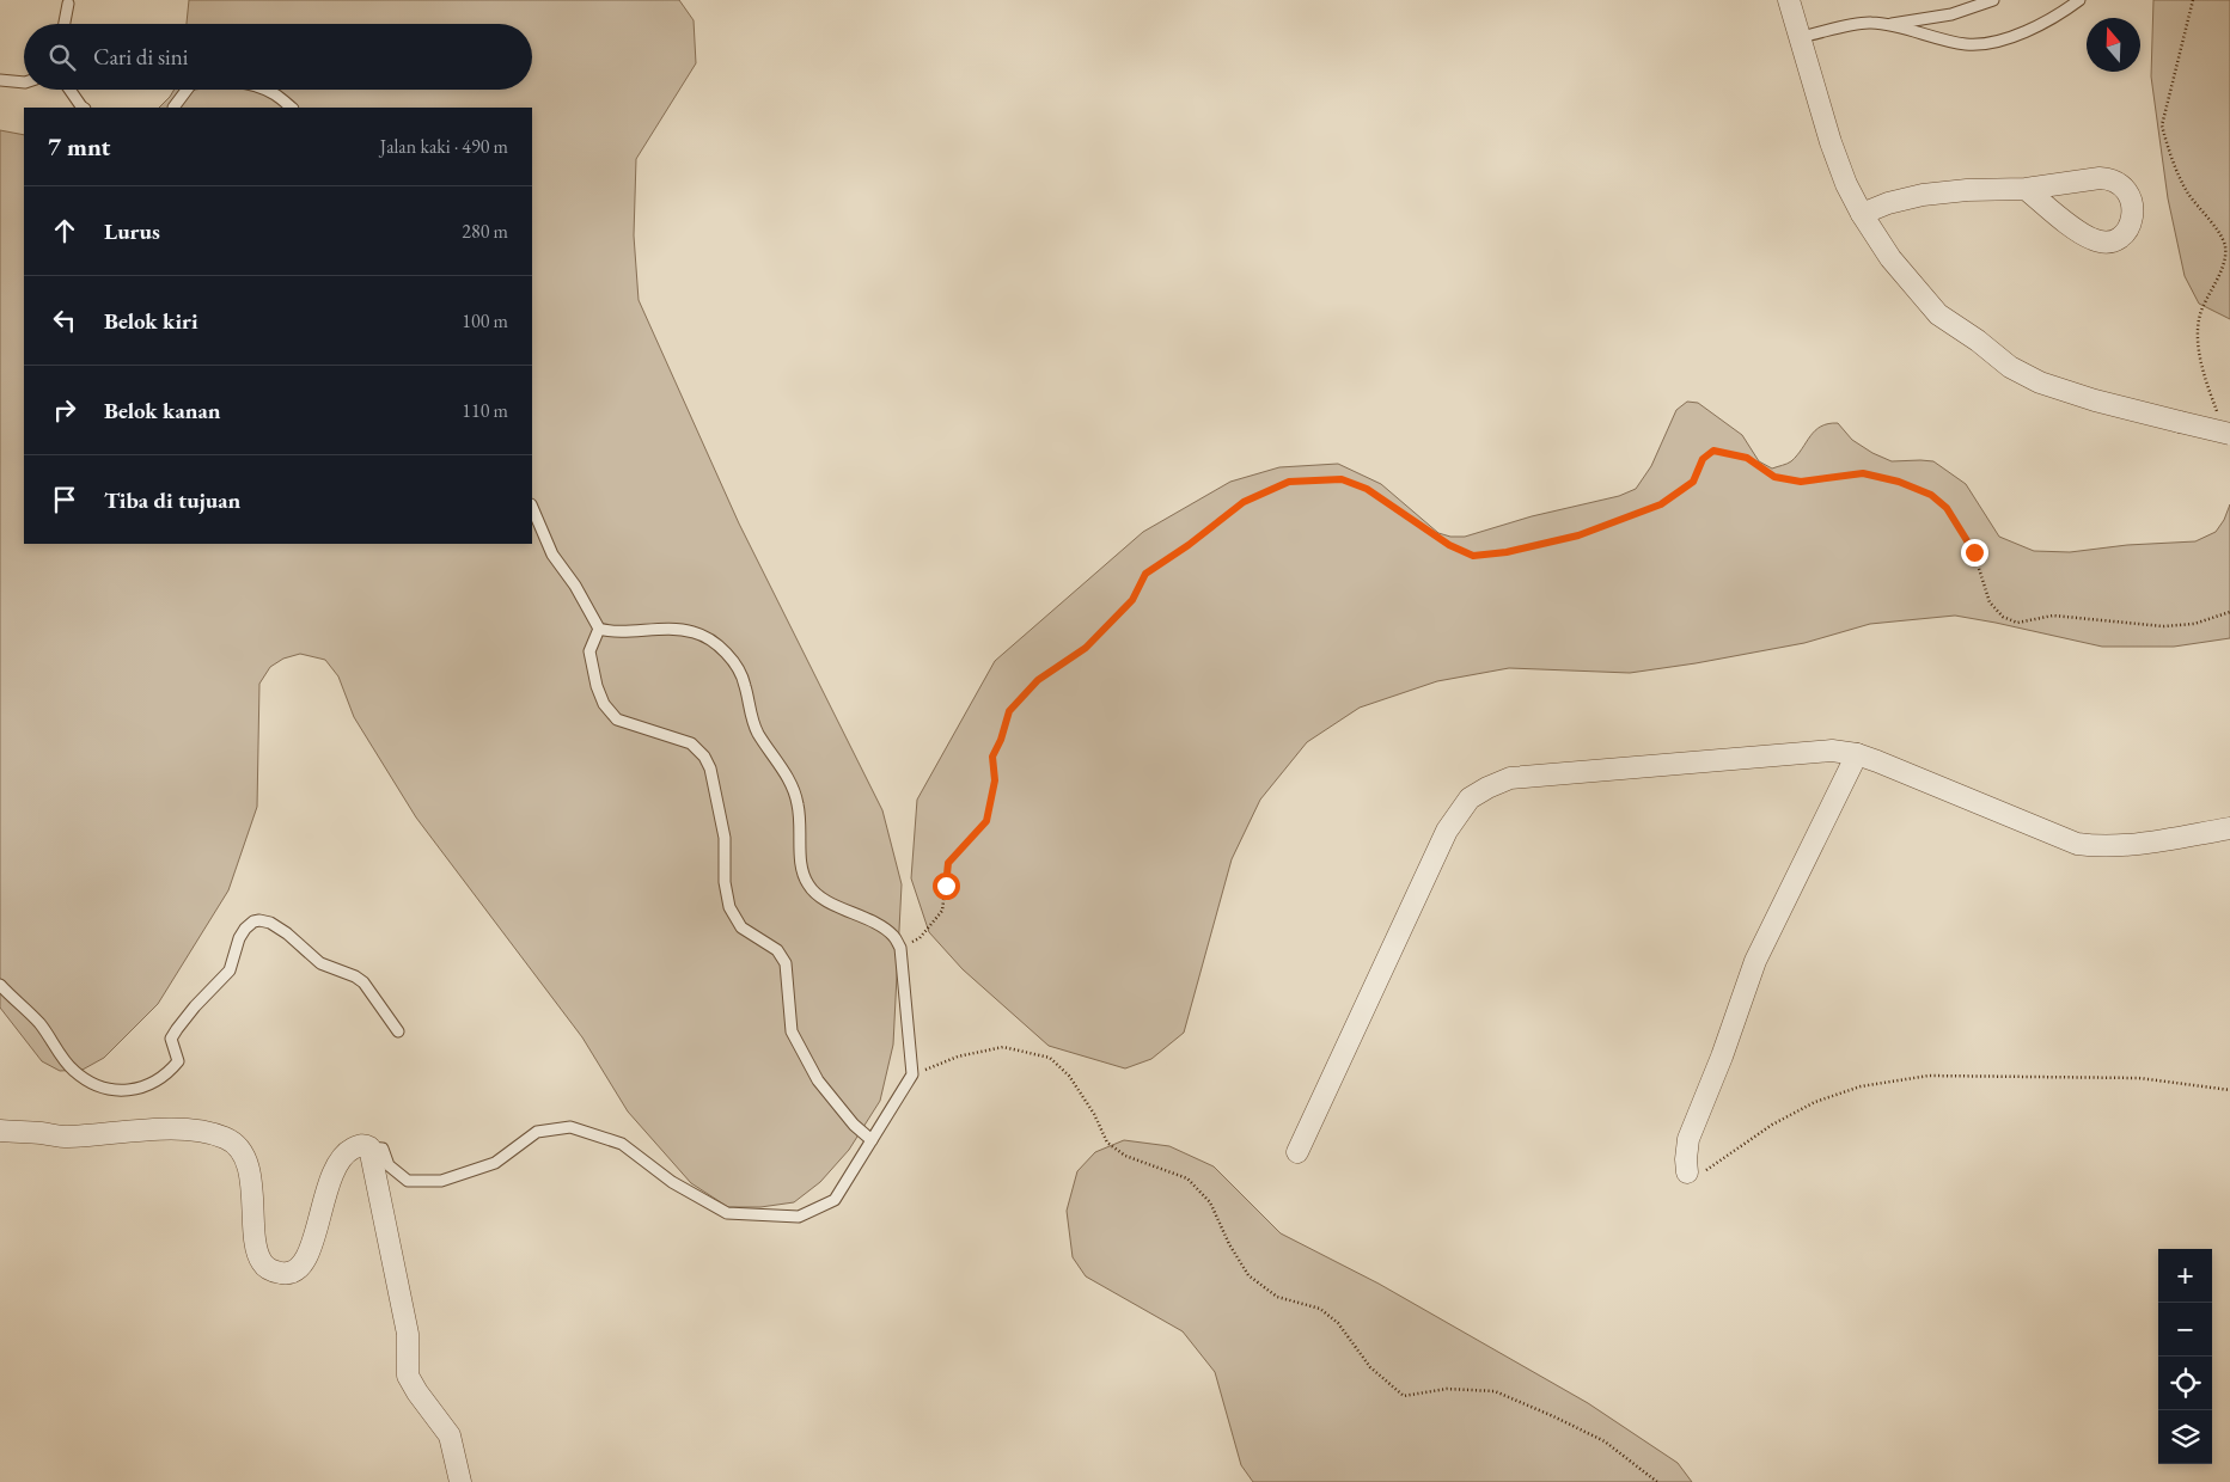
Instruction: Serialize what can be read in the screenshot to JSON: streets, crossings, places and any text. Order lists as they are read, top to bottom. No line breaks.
{"north":"top","page":{"search":"Cari di sini","heading":["7 mnt","Jalan kaki · 490 m"],"list":[["Lurus","280 m"],["Belok kiri","100 m"],["Belok kanan","110 m"],"Tiba di tujuan"],"map_buttons":["+","−"]}}
